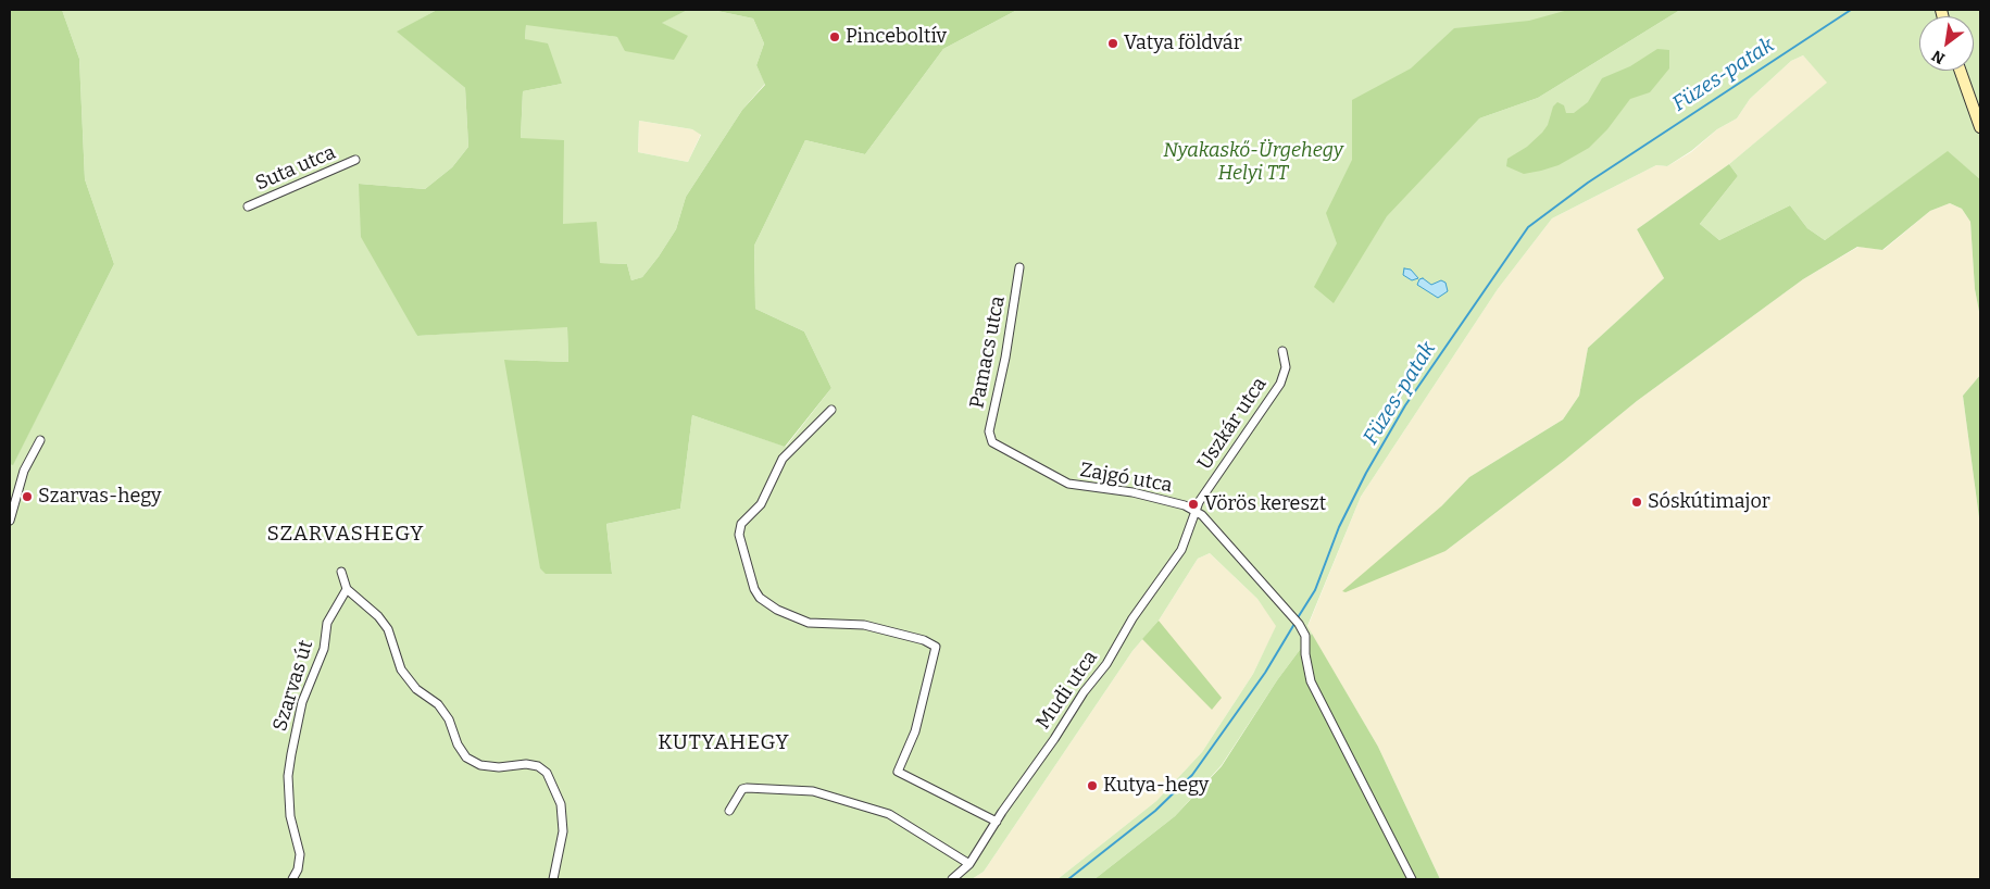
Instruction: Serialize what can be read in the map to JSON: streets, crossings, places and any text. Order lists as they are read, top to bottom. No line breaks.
{"streets":{"street":["Suta utca","Pamacs utca","Uszkár utca","Zajgó utca","Szarvas út","Mudi utca"]},"crossings":[["Pamacs utca","Zajgó utca"],["Uszkár utca","Zajgó utca"],["Uszkár utca","Mudi utca"],["Zajgó utca","Mudi utca"]],"districts":["SZARVASHEGY","KUTYAHEGY"],"water":["Füzes-patak"],"parks":["Nyakaskő-Ürgehegy Helyi TT"],"places":["Pinceboltív","Vatya földvár","Szarvas-hegy","Sóskútimajor","Vörös kereszt","Kutya-hegy"],"north":"bottom left"}
